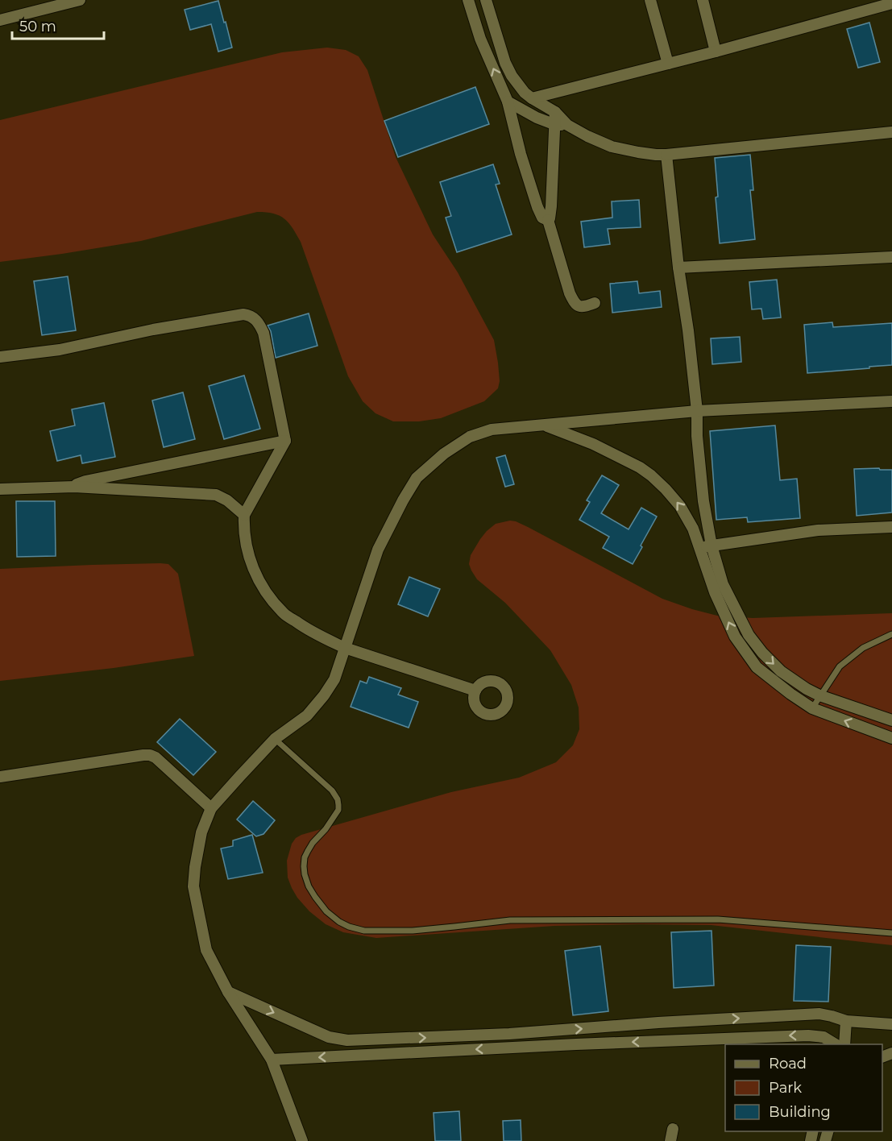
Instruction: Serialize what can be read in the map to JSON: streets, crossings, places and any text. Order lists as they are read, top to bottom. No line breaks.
{"legend":["Road","Park","Building"],"scale_bar":"50 m"}
